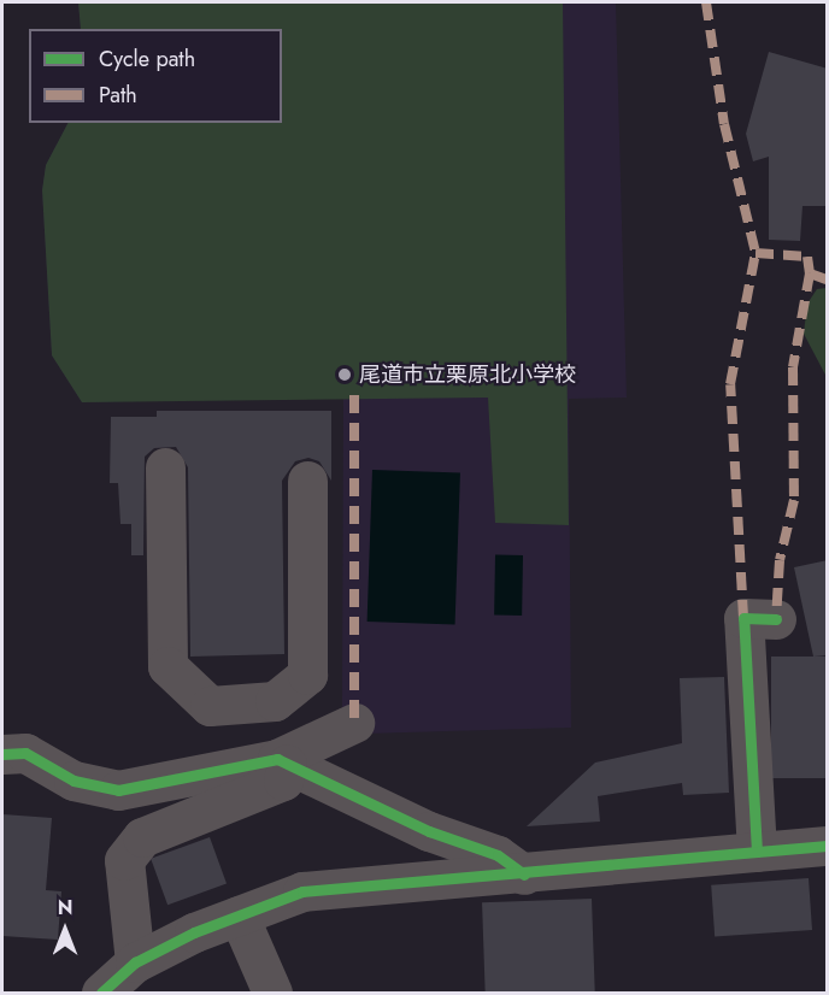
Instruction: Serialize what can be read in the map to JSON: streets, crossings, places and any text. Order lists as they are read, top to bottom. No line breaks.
{"places":["尾道市立栗原北小学校"],"legend":["Cycle path","Path"],"north":"top"}
